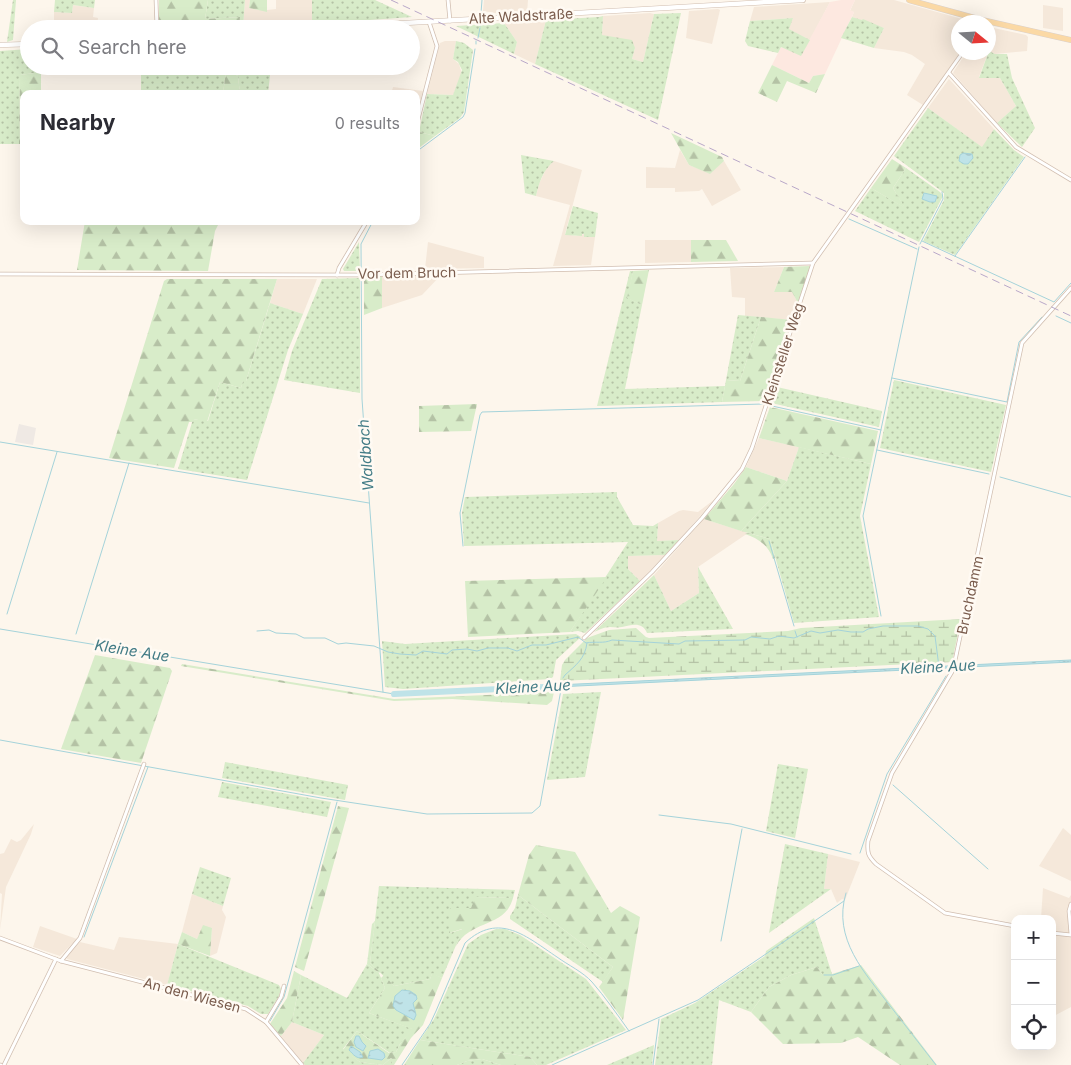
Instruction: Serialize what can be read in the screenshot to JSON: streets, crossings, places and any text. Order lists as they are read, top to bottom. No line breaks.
{"streets":{"street":["Alte Waldstraße","Vor dem Bruch","Kleinsteller Weg","Bruchdamm","An den Wiesen"]},"crossings":[["Vor dem Bruch","Kleinsteller Weg"]],"water":["Waldbach","Kleine Aue"],"north":"right","page":{"search":"Search here","heading":["Nearby","0 results"],"map_buttons":["+","−"]}}
